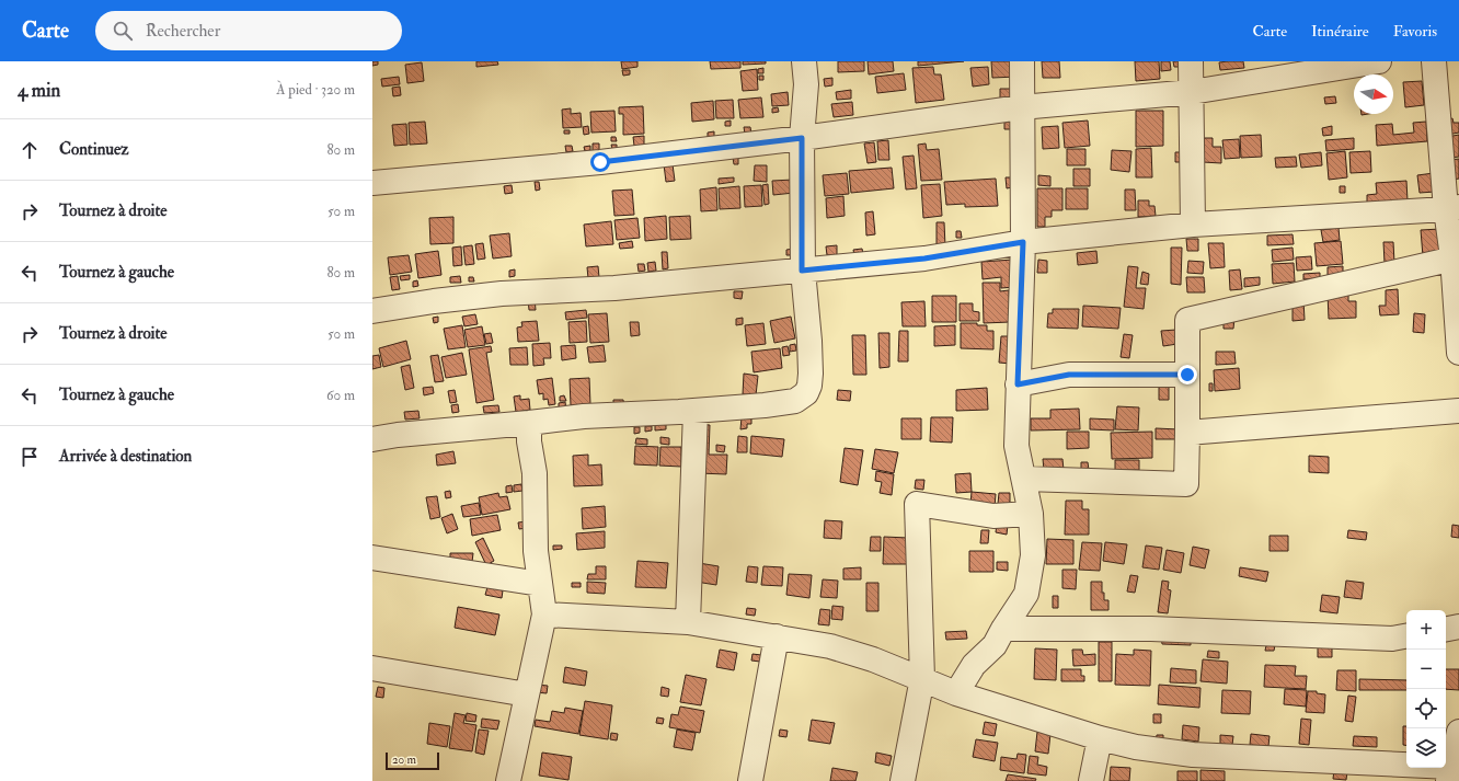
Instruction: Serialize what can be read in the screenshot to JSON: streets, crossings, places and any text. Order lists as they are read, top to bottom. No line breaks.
{"scale_bar":"20 m","north":"right","page":{"header":"Carte","search":"Rechercher","nav":["Carte","Itinéraire","Favoris"],"heading":["4 min","À pied · 320 m"],"list":[["Continuez","80 m"],["Tournez à droite","50 m"],["Tournez à gauche","80 m"],["Tournez à droite","50 m"],["Tournez à gauche","60 m"],"Arrivée à destination"],"map_buttons":["+","−"],"scale":"20 m"}}
